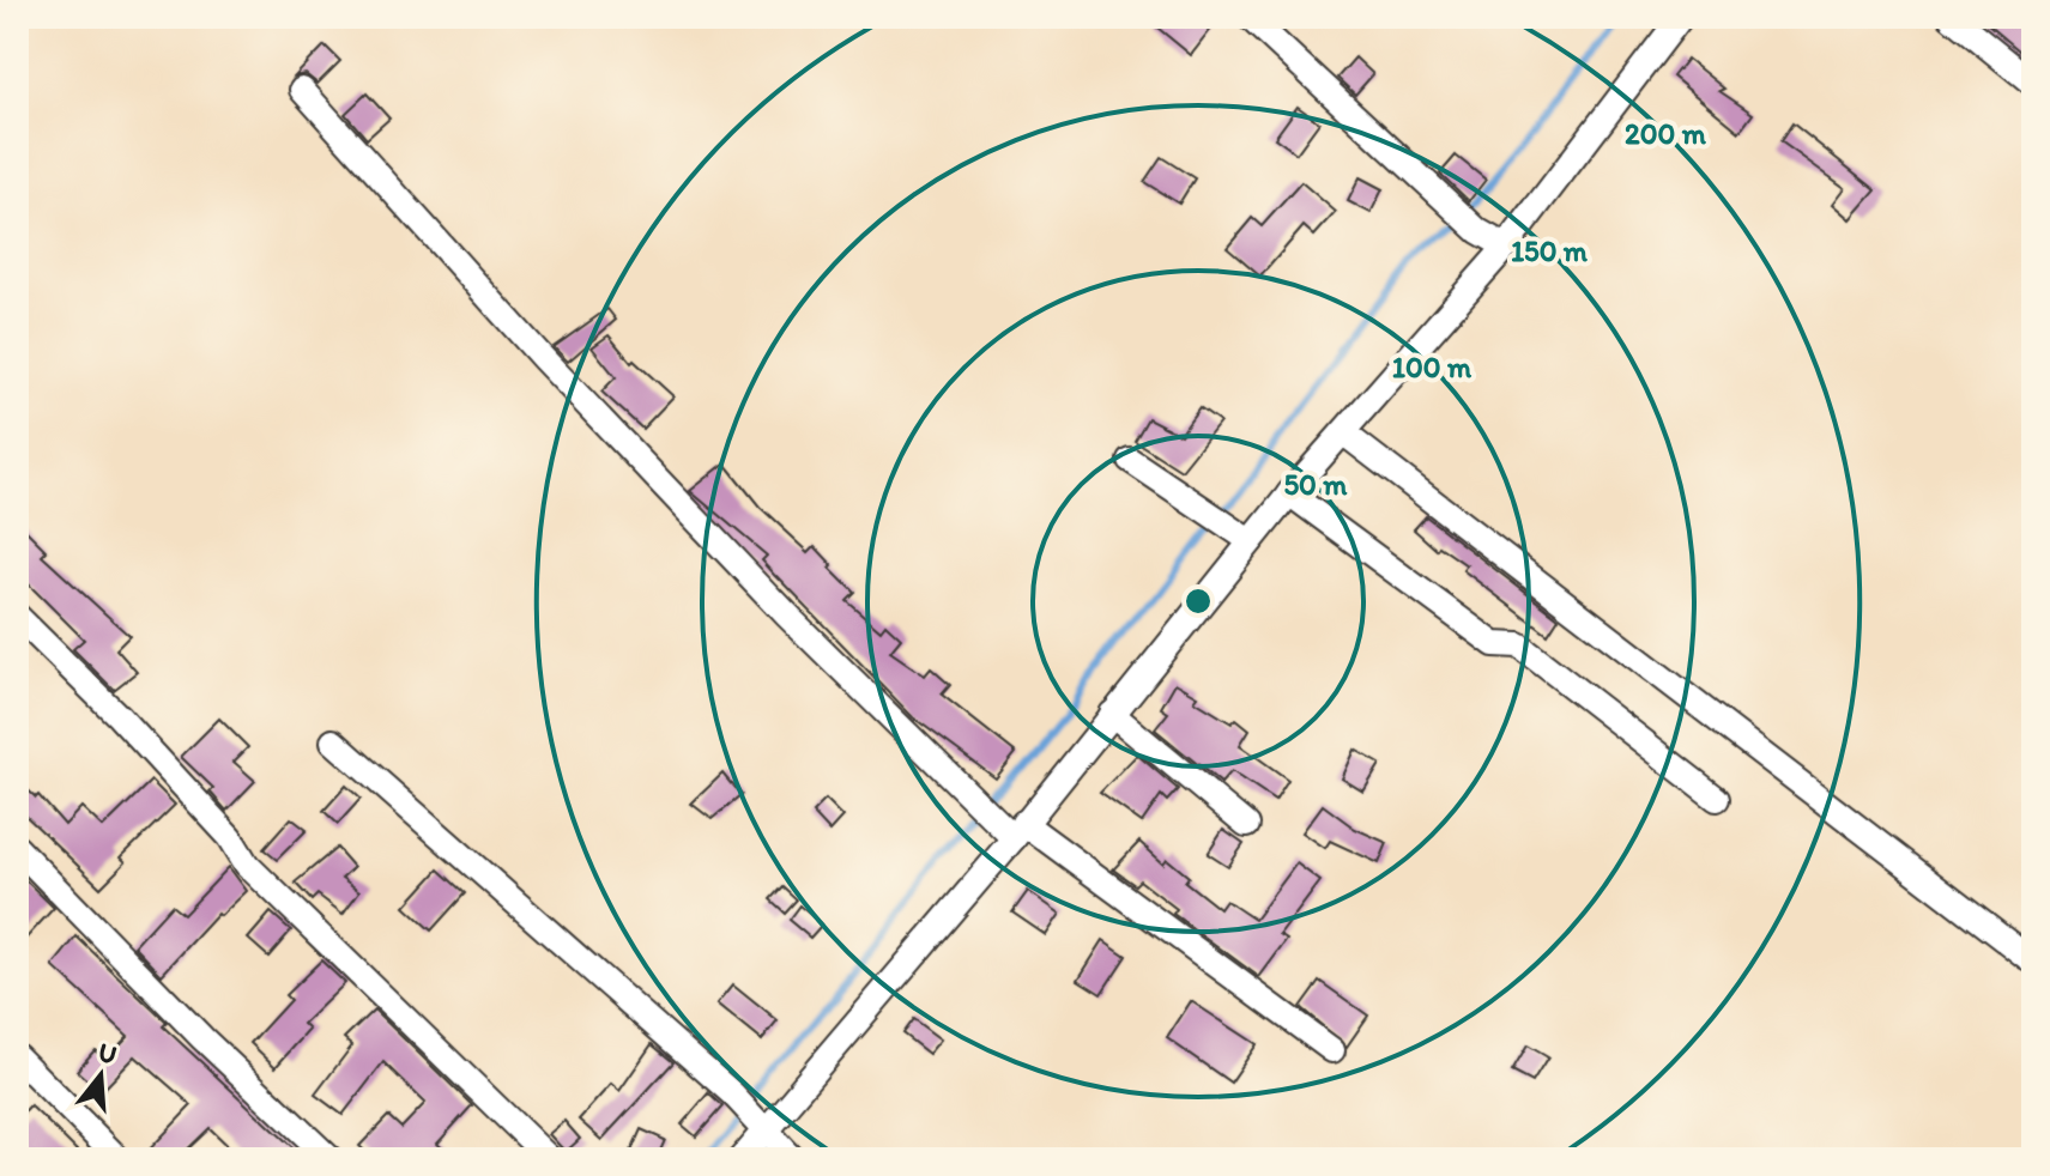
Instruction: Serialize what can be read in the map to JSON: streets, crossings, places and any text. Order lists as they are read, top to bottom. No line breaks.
{"north":"top","rings":["200 m","150 m","100 m","50 m"]}
